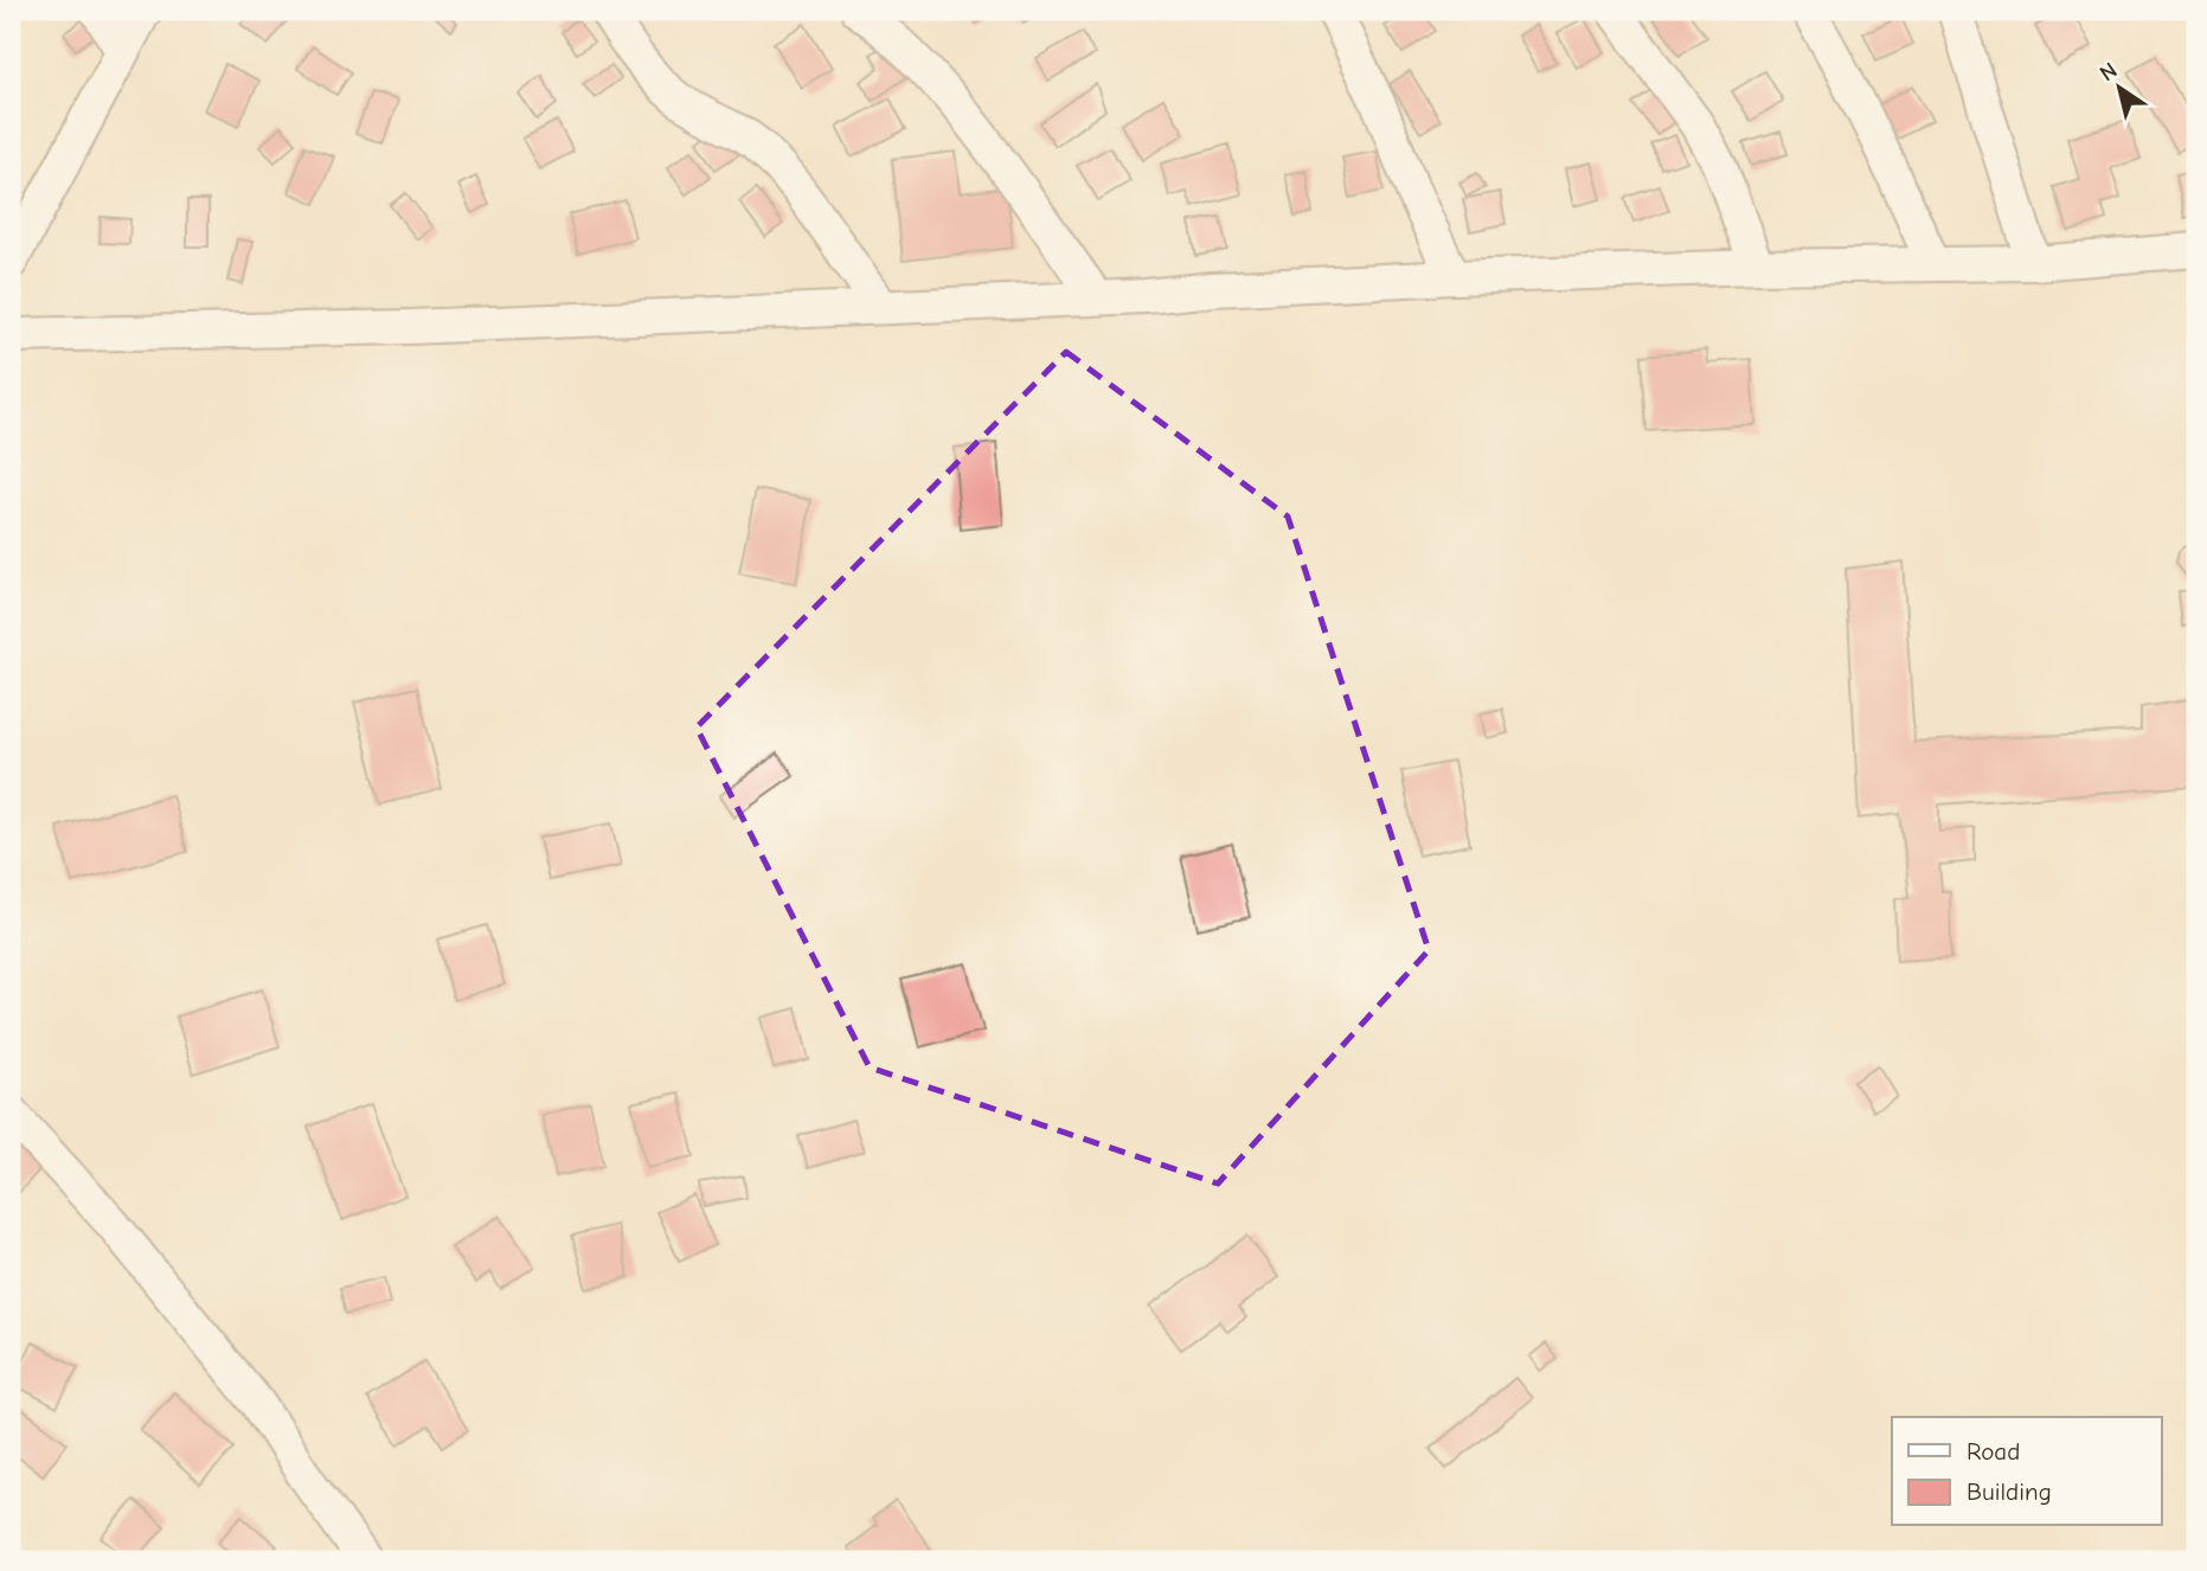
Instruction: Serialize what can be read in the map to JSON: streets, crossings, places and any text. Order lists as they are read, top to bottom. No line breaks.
{"legend":["Road","Building"],"north":"top left"}
